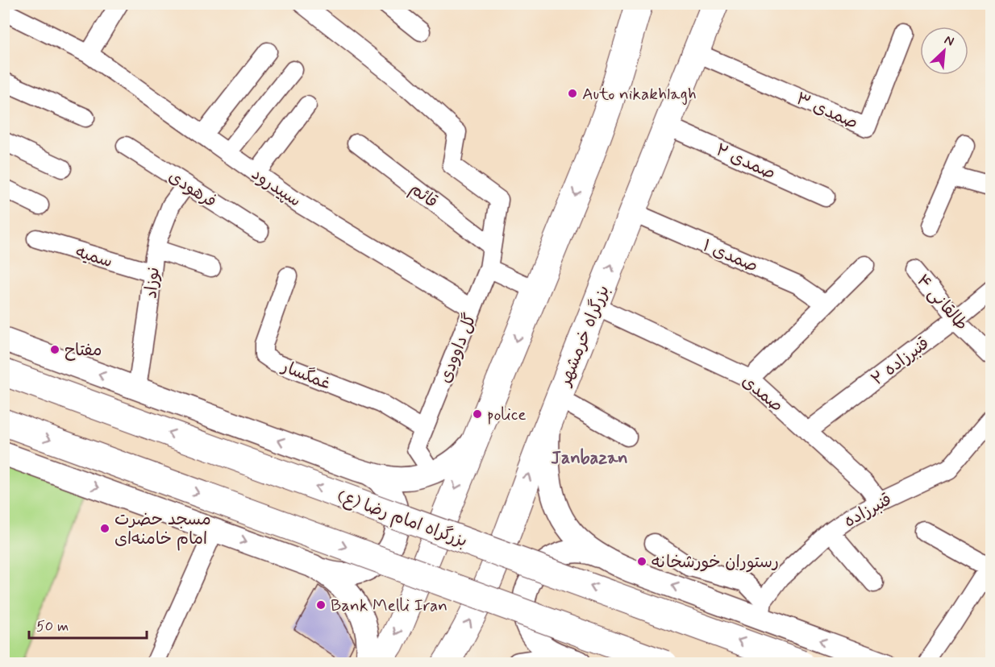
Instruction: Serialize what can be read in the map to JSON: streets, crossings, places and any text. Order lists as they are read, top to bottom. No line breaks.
{"streets":{"highway":["بزرگراه خرمشهر","بزرگراه امام رضا (ع)"],"street":["صمدی ۳","صمدی ۲","سپیدرود","فرهودی","قائم","صمدی ۱","سمیه","نوزاد","طالقانی ۴","گل داوودی","قنبرزاده ۲","غمگسار","صمدی","قنبرزاده"]},"crossings":[["صمدی ۳","بزرگراه خرمشهر"],["صمدی ۲","بزرگراه خرمشهر"],["سپیدرود","گل داوودی"],["فرهودی","نوزاد"],["صمدی ۱","بزرگراه خرمشهر"],["سمیه","نوزاد"],["نوزاد","بزرگراه امام رضا (ع)"],["طالقانی ۴","قنبرزاده ۲"],["بزرگراه خرمشهر","صمدی"],["گل داوودی","غمگسار"],["قنبرزاده ۲","صمدی"],["صمدی","قنبرزاده"]],"districts":["Janbazan"],"places":["Auto nikakhlagh","مفتاح","police","مسجد حضرت امام خامنه‌ای","رستوران خورشخانه","Bank Melli Iran"],"scale_bar":"50 m","north":"top right"}
